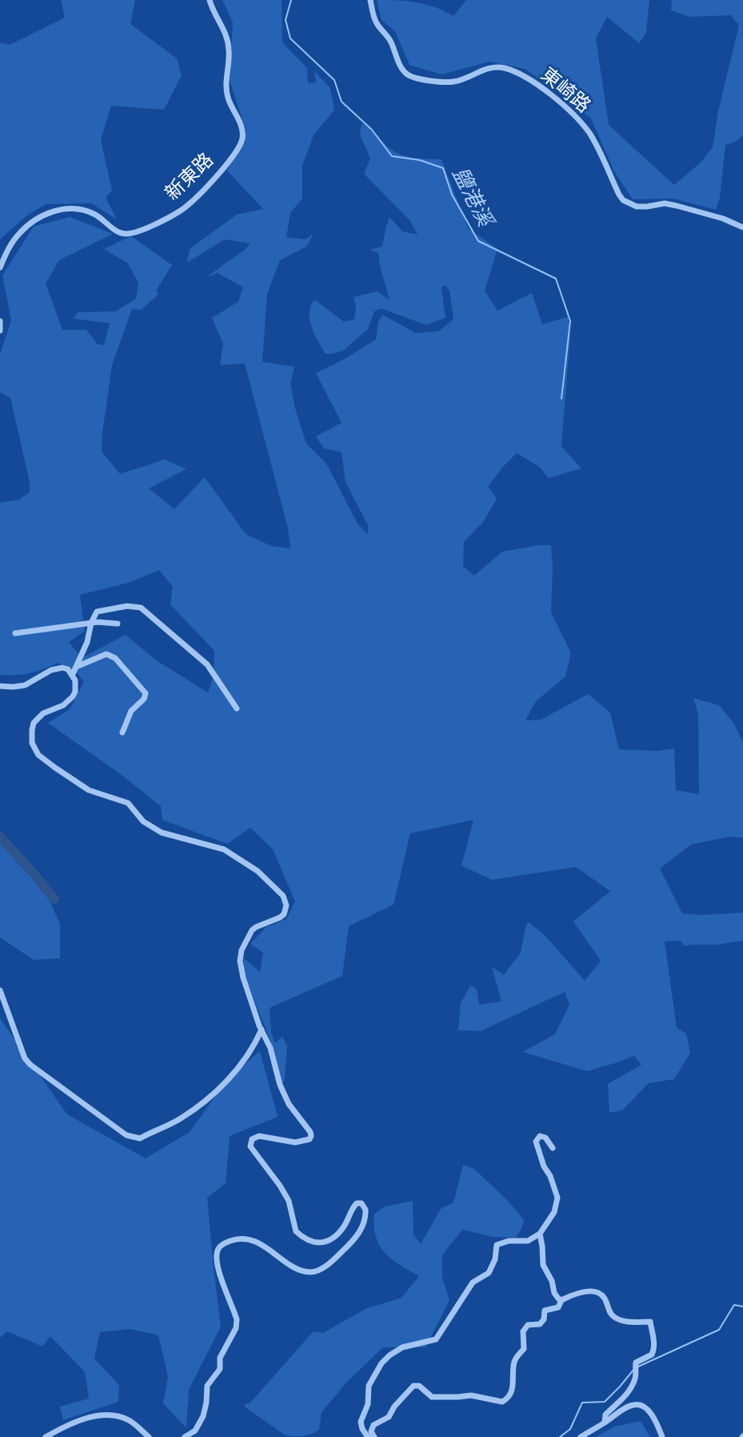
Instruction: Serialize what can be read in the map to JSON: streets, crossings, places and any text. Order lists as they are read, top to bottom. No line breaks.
{"streets":{"street":["東崎路","新東路"]},"water":["鹽港溪"]}
